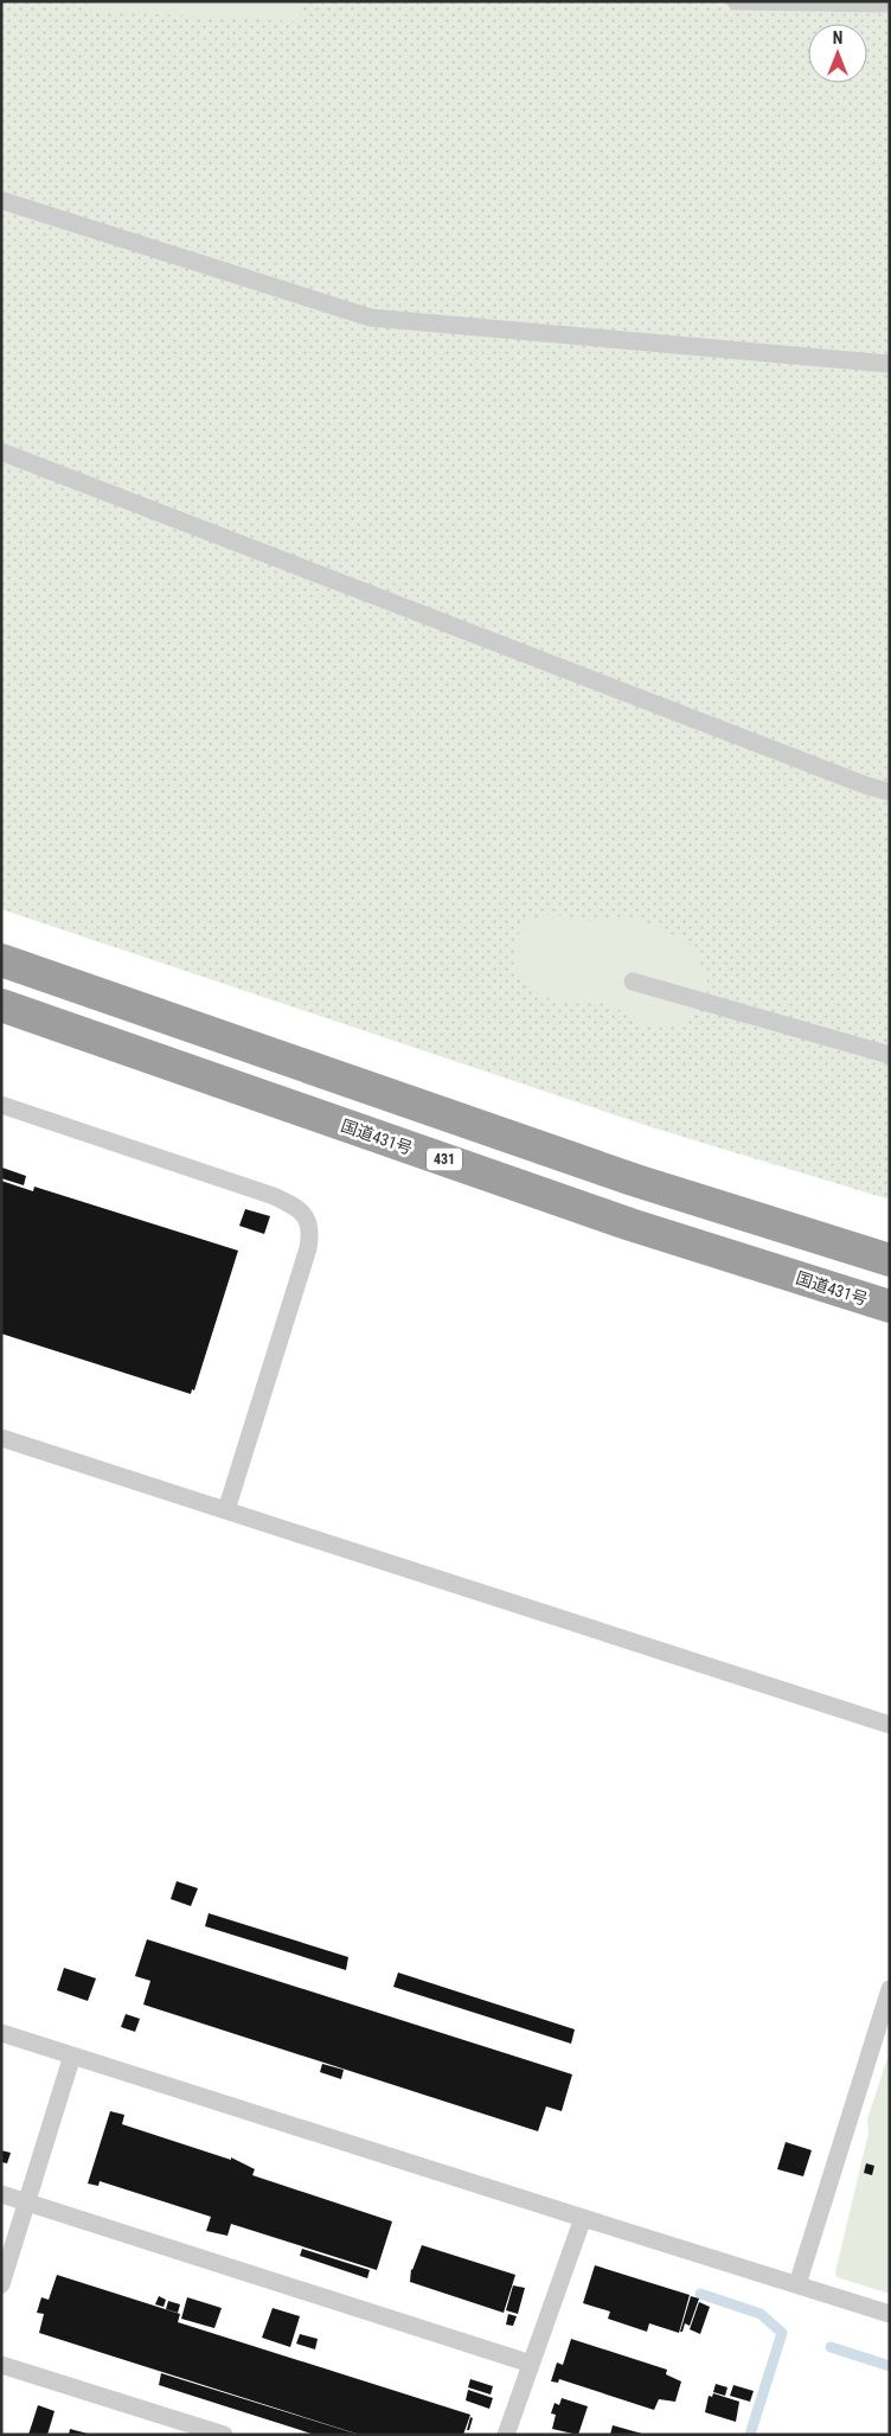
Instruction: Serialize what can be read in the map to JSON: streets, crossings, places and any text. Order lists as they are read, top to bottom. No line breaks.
{"streets":{"highway":["国道431号","431"]},"north":"top"}
